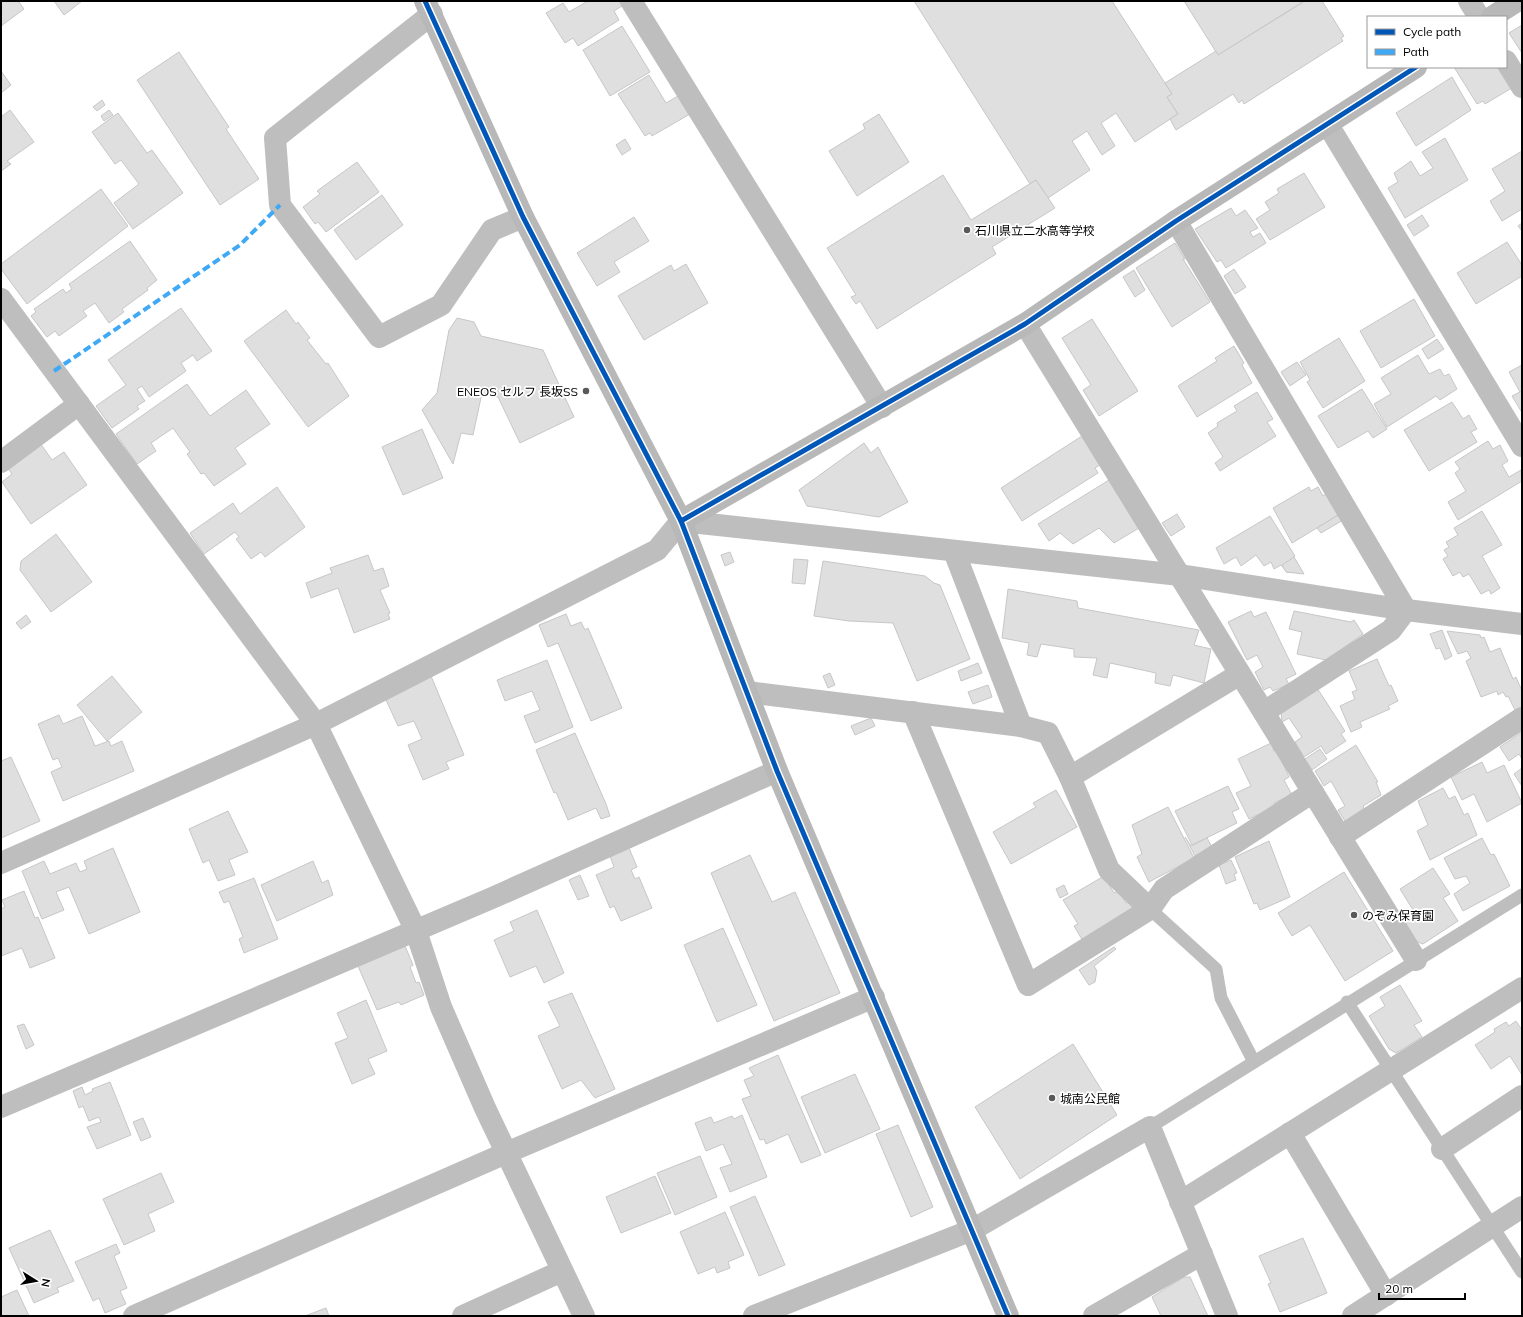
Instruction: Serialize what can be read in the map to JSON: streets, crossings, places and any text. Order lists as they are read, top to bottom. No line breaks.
{"places":["石川県立二水高等学校","ENEOS セルフ 長坂SS","のぞみ保育園","城南公民館"],"legend":["Cycle path","Path"],"scale_bar":"20 m","north":"right"}
